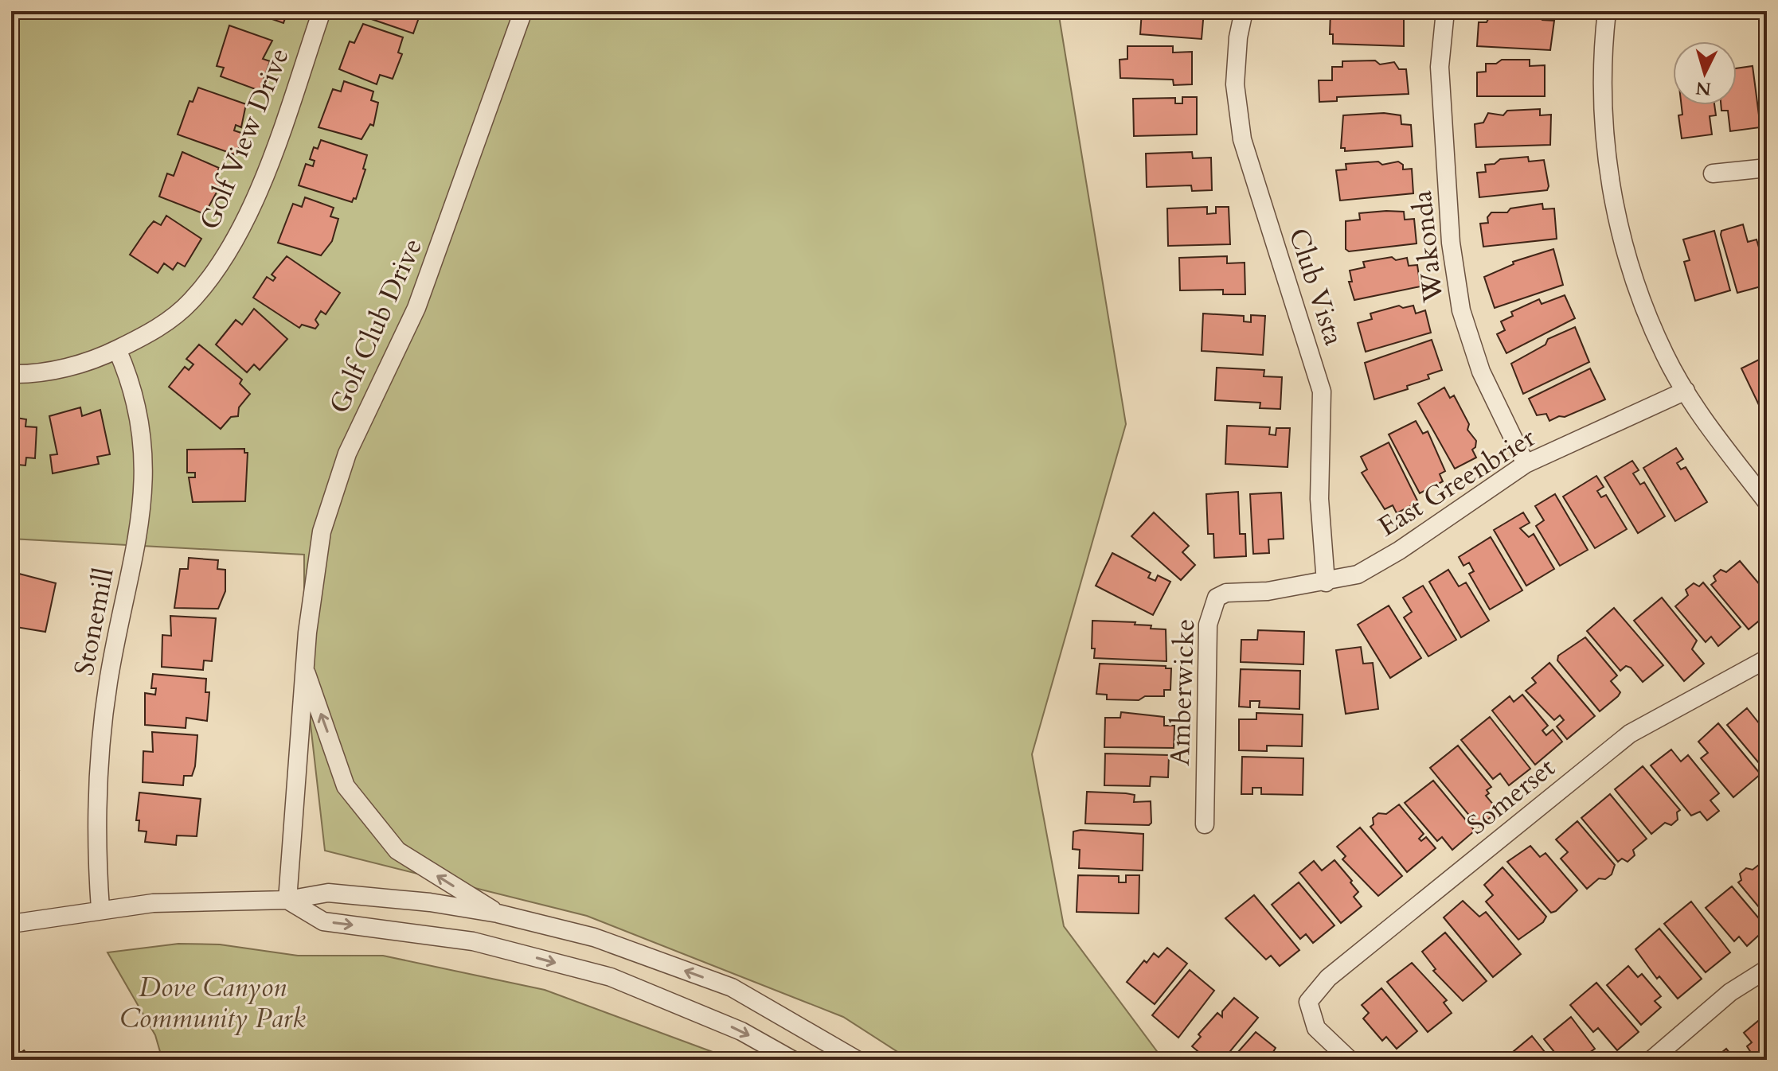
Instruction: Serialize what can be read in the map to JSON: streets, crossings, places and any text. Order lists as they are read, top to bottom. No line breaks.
{"streets":{"street":["Golf View Drive","Wakonda","Club Vista","Golf Club Drive","East Greenbrier","Stonemill","Amberwicke","Somerset"]},"crossings":[["Golf View Drive","Stonemill"],["Wakonda","East Greenbrier"],["Club Vista","East Greenbrier"],["Club Vista","Amberwicke"],["East Greenbrier","Amberwicke"]],"parks":["Dove Canyon Community Park"],"north":"bottom"}
